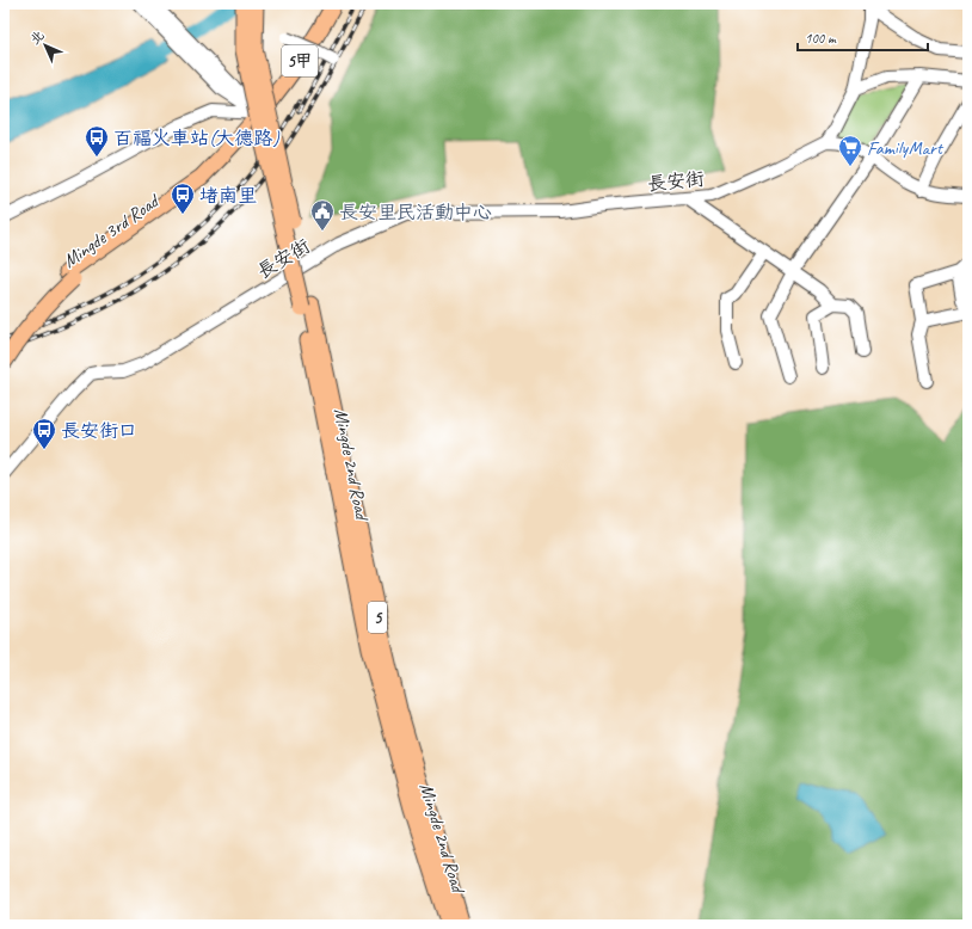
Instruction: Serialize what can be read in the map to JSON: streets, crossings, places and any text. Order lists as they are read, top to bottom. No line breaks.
{"streets":{"main road":["5甲","Mingde 3rd Road","Mingde 2nd Road","5"],"street":["長安街"]},"places":{"bus stop":["百福火車站(大德路)","堵南里","長安街口"],"supermarket":["FamilyMart"],"public building":["長安里民活動中心"]},"scale_bar":"100 m","north":"top left"}
